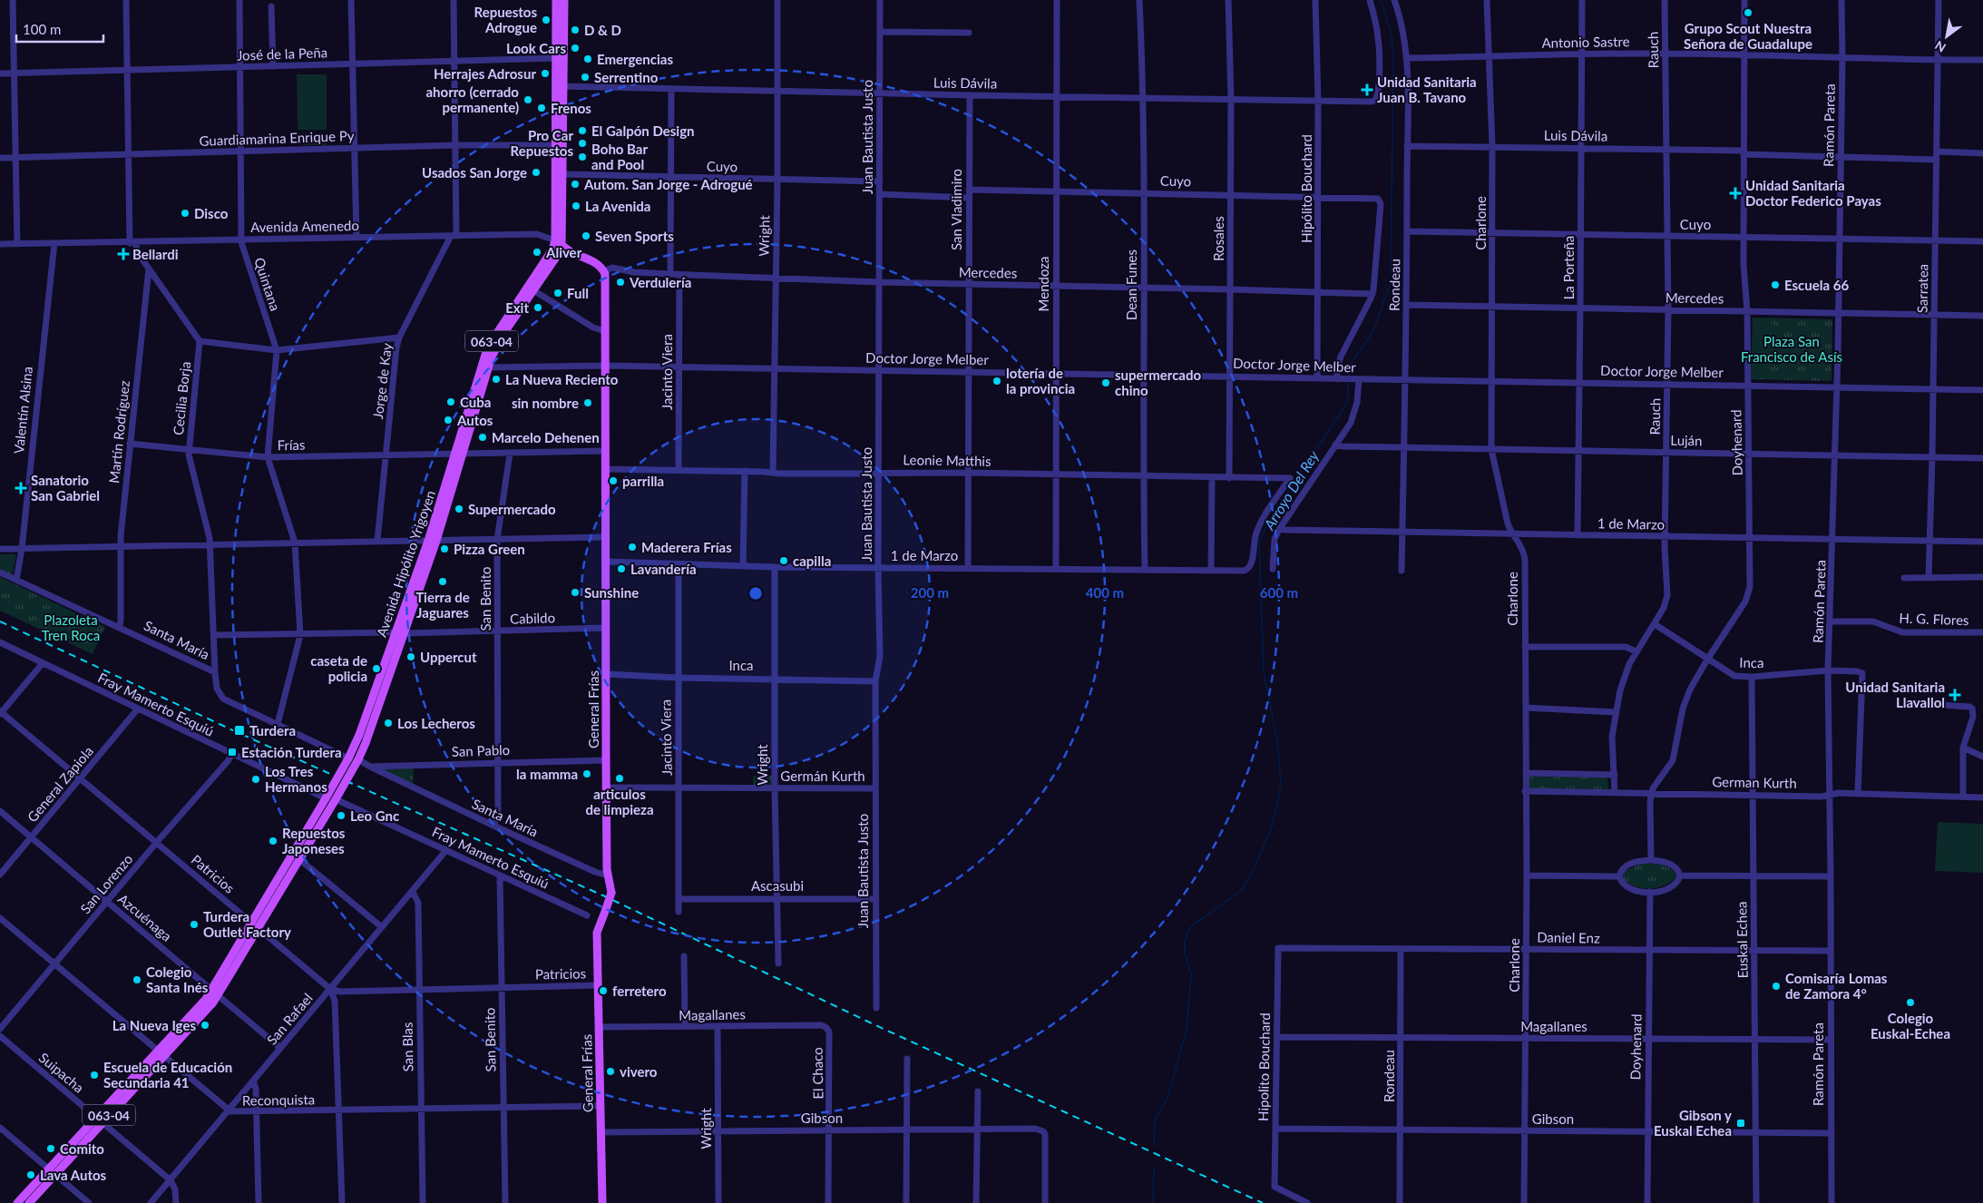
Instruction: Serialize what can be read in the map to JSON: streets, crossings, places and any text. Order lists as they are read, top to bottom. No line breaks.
{"streets":{"main road":["063-04","Avenida Hipólito Yrigoyen","General Frías"],"street":["Antonio Sastre","Rauch","José de la Peña","Luis Dávila","Ramón Pareta","Juan Bautista Justo","Guardiamarina Enrique Py","Cuyo","Hipólito Bouchard","San Vladimiro","Charlone","Avenida Amenedo","Wright","Rosales","La Porteña","Mercedes","Quintana","Mendoza","Dean Funes","Rondeau","Sarratea","Doctor Jorge Melber","Jacinto Viera","Jorge de Kay","Cecilia Borja","Valentín Alsina","Martín Rodríguez","Luján","Doyhenard","Frías","Leonie Matthis","1 de Marzo","San Benito","Cabildo","H. G. Flores","Santa María","Inca","Fray Mamerto Esquiú","San Pablo","Germán Kurth","German Kurth","General Zapiola","Patricios","San Lorenzo","Ascasubi","Azcuénaga","Daniel Enz","Euskal Echea","Magallanes","San Rafael","San Blas","Hipolito Bouchard","Suipacha","El Chaco","Reconquista","Gibson"]},"crossings":[["Antonio Sastre","Rauch"],["Antonio Sastre","Ramón Pareta"],["Antonio Sastre","Charlone"],["Antonio Sastre","La Porteña"],["Antonio Sastre","Rondeau"],["Antonio Sastre","Sarratea"],["Antonio Sastre","Doyhenard"],["Rauch","Luis Dávila"],["Rauch","Cuyo"],["Rauch","Mercedes"],["Rauch","Doctor Jorge Melber"],["Rauch","Luján"],["Rauch","1 de Marzo"],["Rauch","Inca"],["Rauch","German Kurth"],["José de la Peña","Quintana"],["José de la Peña","Jorge de Kay"],["José de la Peña","Avenida Hipólito Yrigoyen"],["Luis Dávila","Ramón Pareta"],["Luis Dávila","Juan Bautista Justo"],["Luis Dávila","Hipólito Bouchard"],["Luis Dávila","San Vladimiro"],["Luis Dávila","Charlone"],["Luis Dávila","Wright"],["Luis Dávila","Rosales"],["Luis Dávila","La Porteña"],["Luis Dávila","Mendoza"],["Luis Dávila","Dean Funes"],["Luis Dávila","Rondeau"],["Luis Dávila","Sarratea"],["Luis Dávila","Doyhenard"],["Luis Dávila","Avenida Hipólito Yrigoyen"],["Ramón Pareta","Cuyo"],["Ramón Pareta","Mercedes"],["Ramón Pareta","Doctor Jorge Melber"],["Ramón Pareta","Luján"],["Ramón Pareta","1 de Marzo"],["Ramón Pareta","H. G. Flores"],["Ramón Pareta","Inca"],["Ramón Pareta","German Kurth"],["Ramón Pareta","Daniel Enz"],["Ramón Pareta","Magallanes"],["Ramón Pareta","Gibson"],["Juan Bautista Justo","Cuyo"],["Juan Bautista Justo","Mercedes"],["Juan Bautista Justo","Doctor Jorge Melber"],["Juan Bautista Justo","Leonie Matthis"],["Juan Bautista Justo","1 de Marzo"],["Juan Bautista Justo","Inca"],["Juan Bautista Justo","Germán Kurth"],["Juan Bautista Justo","Ascasubi"],["Guardiamarina Enrique Py","Quintana"],["Guardiamarina Enrique Py","Jorge de Kay"],["Guardiamarina Enrique Py","Avenida Hipólito Yrigoyen"],["Cuyo","Hipólito Bouchard"],["Cuyo","San Vladimiro"],["Cuyo","Charlone"],["Cuyo","Wright"],["Cuyo","Rosales"],["Cuyo","La Porteña"],["Cuyo","Mercedes"],["Cuyo","Mendoza"],["Cuyo","Dean Funes"],["Cuyo","Rondeau"],["Cuyo","Sarratea"],["Cuyo","Doyhenard"],["Cuyo","Avenida Hipólito Yrigoyen"],["Hipólito Bouchard","Mercedes"],["Hipólito Bouchard","Doctor Jorge Melber"],["San Vladimiro","Mercedes"],["San Vladimiro","Doctor Jorge Melber"],["San Vladimiro","Leonie Matthis"],["San Vladimiro","1 de Marzo"],["Charlone","Mercedes"],["Charlone","Doctor Jorge Melber"],["Charlone","Luján"],["Charlone","1 de Marzo"],["Charlone","German Kurth"],["Charlone","Daniel Enz"],["Charlone","Magallanes"],["Charlone","Gibson"],["Avenida Amenedo","Quintana"],["Avenida Amenedo","Jorge de Kay"],["Avenida Amenedo","Valentín Alsina"],["Avenida Amenedo","Avenida Hipólito Yrigoyen"],["Wright","Mercedes"],["Wright","Doctor Jorge Melber"],["Wright","Leonie Matthis"],["Wright","1 de Marzo"],["Wright","Inca"],["Wright","Germán Kurth"],["Wright","Ascasubi"],["Wright","Magallanes"],["Wright","Gibson"],["Rosales","Mercedes"],["Rosales","Doctor Jorge Melber"],["Rosales","Leonie Matthis"],["La Porteña","Mercedes"],["La Porteña","Doctor Jorge Melber"],["La Porteña","Luján"],["La Porteña","1 de Marzo"],["Mercedes","Mendoza"],["Mercedes","Dean Funes"],["Mercedes","Rondeau"],["Mercedes","Sarratea"],["Mercedes","Jacinto Viera"],["Mercedes","Doyhenard"],["Mercedes","General Frías"],["Quintana","Frías"],["Mendoza","Doctor Jorge Melber"],["Mendoza","Leonie Matthis"],["Mendoza","1 de Marzo"],["Dean Funes","Doctor Jorge Melber"],["Dean Funes","Leonie Matthis"],["Dean Funes","1 de Marzo"],["Rondeau","Doctor Jorge Melber"],["Rondeau","Luján"],["Rondeau","1 de Marzo"],["Rondeau","Daniel Enz"],["Rondeau","Magallanes"],["Rondeau","Gibson"],["Sarratea","Doctor Jorge Melber"],["Sarratea","Luján"],["Sarratea","1 de Marzo"],["Doctor Jorge Melber","Jacinto Viera"],["Doctor Jorge Melber","Doyhenard"],["Doctor Jorge Melber","Avenida Hipólito Yrigoyen"],["Doctor Jorge Melber","General Frías"],["Jacinto Viera","Leonie Matthis"],["Jacinto Viera","1 de Marzo"],["Jacinto Viera","Inca"],["Jacinto Viera","Germán Kurth"],["Jacinto Viera","Ascasubi"],["Jorge de Kay","Frías"],["Cecilia Borja","Frías"],["Cecilia Borja","Santa María"],["Valentín Alsina","Santa María"],["Martín Rodríguez","Frías"],["Martín Rodríguez","Santa María"],["Luján","Doyhenard"],["Doyhenard","1 de Marzo"],["Doyhenard","Inca"],["Doyhenard","German Kurth"],["Doyhenard","Daniel Enz"],["Doyhenard","Magallanes"],["Doyhenard","Gibson"],["Frías","Avenida Hipólito Yrigoyen"],["Frías","San Benito"],["Frías","General Frías"],["Leonie Matthis","1 de Marzo"],["Leonie Matthis","General Frías"],["1 de Marzo","General Frías"],["Avenida Hipólito Yrigoyen","Cabildo"],["Avenida Hipólito Yrigoyen","Santa María"],["Avenida Hipólito Yrigoyen","Fray Mamerto Esquiú"],["Avenida Hipólito Yrigoyen","Patricios"],["Avenida Hipólito Yrigoyen","Azcuénaga"],["Avenida Hipólito Yrigoyen","Suipacha"],["Avenida Hipólito Yrigoyen","Reconquista"],["San Benito","Cabildo"],["San Benito","Santa María"],["San Benito","Fray Mamerto Esquiú"],["San Benito","San Pablo"],["San Benito","Patricios"],["San Benito","Reconquista"],["Cabildo","General Frías"],["Santa María","General Frías"],["Santa María","San Pablo"],["Inca","General Frías"],["Inca","German Kurth"],["Inca","Euskal Echea"],["Fray Mamerto Esquiú","General Zapiola"],["Fray Mamerto Esquiú","San Lorenzo"],["Fray Mamerto Esquiú","San Rafael"],["General Frías","San Pablo"],["General Frías","Germán Kurth"],["General Frías","Patricios"],["General Frías","Magallanes"],["General Frías","Reconquista"],["General Frías","Gibson"],["German Kurth","Euskal Echea"],["General Zapiola","Patricios"],["General Zapiola","Azcuénaga"],["Patricios","San Lorenzo"],["Patricios","San Rafael"],["Patricios","San Blas"],["San Lorenzo","Azcuénaga"],["San Lorenzo","Reconquista"],["Azcuénaga","San Rafael"],["Daniel Enz","Euskal Echea"],["Daniel Enz","Hipolito Bouchard"],["Euskal Echea","Magallanes"],["Euskal Echea","Gibson"],["Magallanes","Hipolito Bouchard"],["Magallanes","El Chaco"],["San Rafael","San Blas"],["San Rafael","Suipacha"],["San Rafael","Reconquista"],["San Blas","Reconquista"],["Hipolito Bouchard","Gibson"],["El Chaco","Gibson"]],"water":["Arroyo Del Rey"],"parks":["Plaza San Francisco de Asís","Plazoleta Tren Roca"],"places":{"other":["Grupo Scout Nuestra Señora de Guadalupe","Repuestos Adrogue","D & D","Look Cars","Emergencias","Herrajes Adrosur","Serrentino","ahorro (cerrado permanente)","Frenos","El Galpón Design","Pro Car Repuestos","Boho Bar and Pool","Usados San Jorge","Autom. San Jorge - Adrogué","La Avenida","Disco","Seven Sports","Aliver","Verdulería","Escuela 66","Full","Exit","La Nueva Reciento","lotería de la provincia","supermercado chino","Cuba","sin nombre","Autos","Marcelo Dehenen","parrilla","Supermercado","Maderera Frías","Pizza Green","capilla","Lavandería","Tierra de Jaguares","Sunshine","Uppercut","caseta de policia","Los Lecheros","la mamma","articulos de limpieza","Los Tres Hermanos","Leo Gnc","Repuestos Japoneses","Turdera Outlet Factory","Colegio Santa Inés","Comisaría Lomas de Zamora 4°","ferretero","Colegio Euskal-Echea","La Nueva Iges","vivero","Escuela de Educación Secundaria 41","Comito","Lava Autos"],"health":["Unidad Sanitaria Juan B. Tavano","Unidad Sanitaria Doctor Federico Payas","Bellardi","Sanatorio San Gabriel","Unidad Sanitaria Llavallol"],"transit":["Turdera","Estación Turdera","Gibson y Euskal Echea"]},"scale_bar":"100 m","north":"bottom left","rings":["200 m","400 m","600 m"]}
